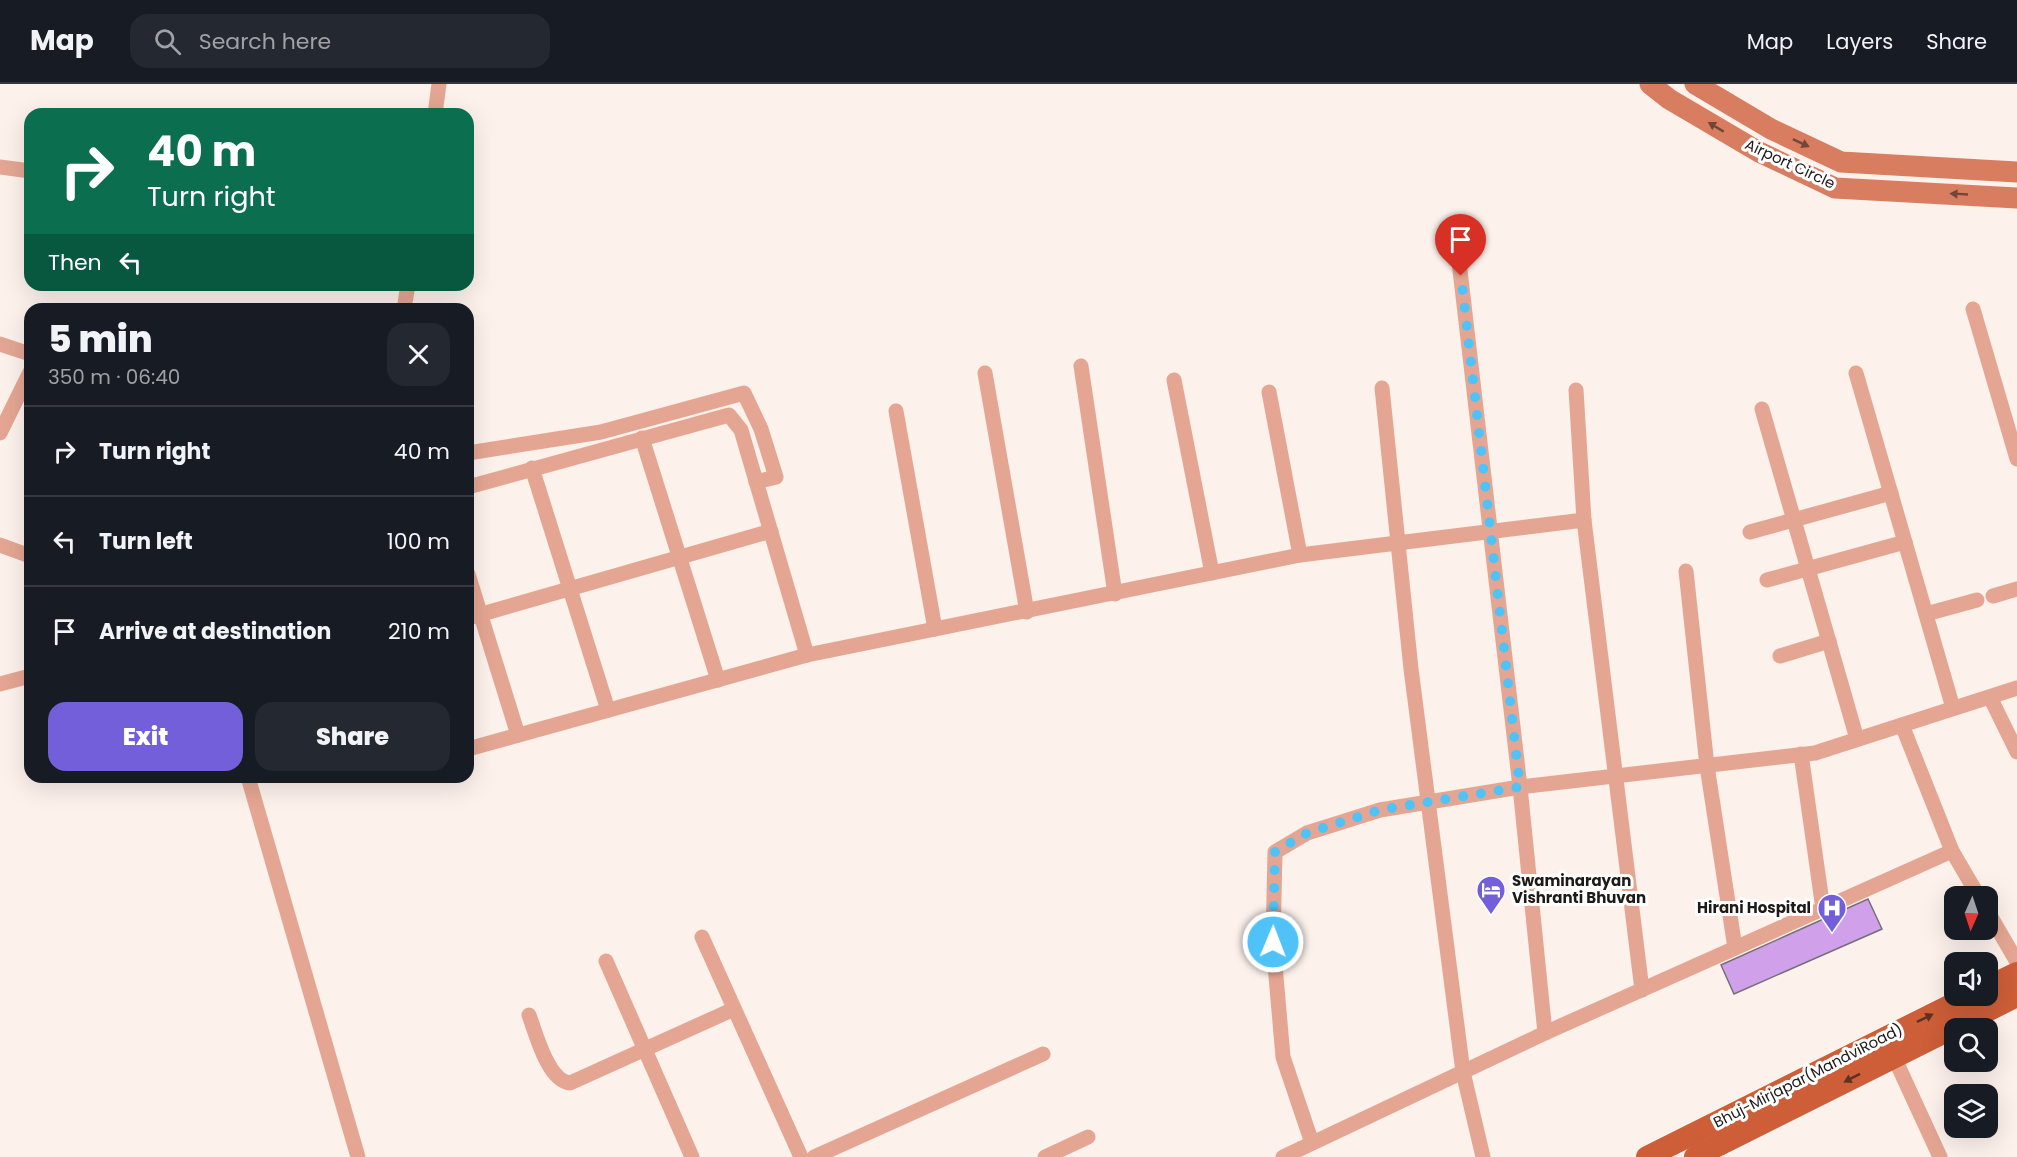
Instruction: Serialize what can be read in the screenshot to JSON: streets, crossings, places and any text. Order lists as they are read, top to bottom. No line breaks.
{"streets":{"main road":["Airport Circle","Bhuj-Mirjapar(MandviRoad)"]},"places":{"hotel":["Swaminarayan Vishranti Bhuvan"],"hospital":["Hirani Hospital"]},"north":"bottom","page":{"header":"Map","search":"Search here","nav":["Map","Layers","Share"],"turn":["40 m","Turn right"],"then":"Then","heading":["5 min","350 m · 06:40"],"list":[{"name":"Turn right","value":"40 m"},{"name":"Turn left","value":"100 m"},{"name":"Arrive at destination","value":"210 m"}],"buttons":["Exit","Share"]}}
